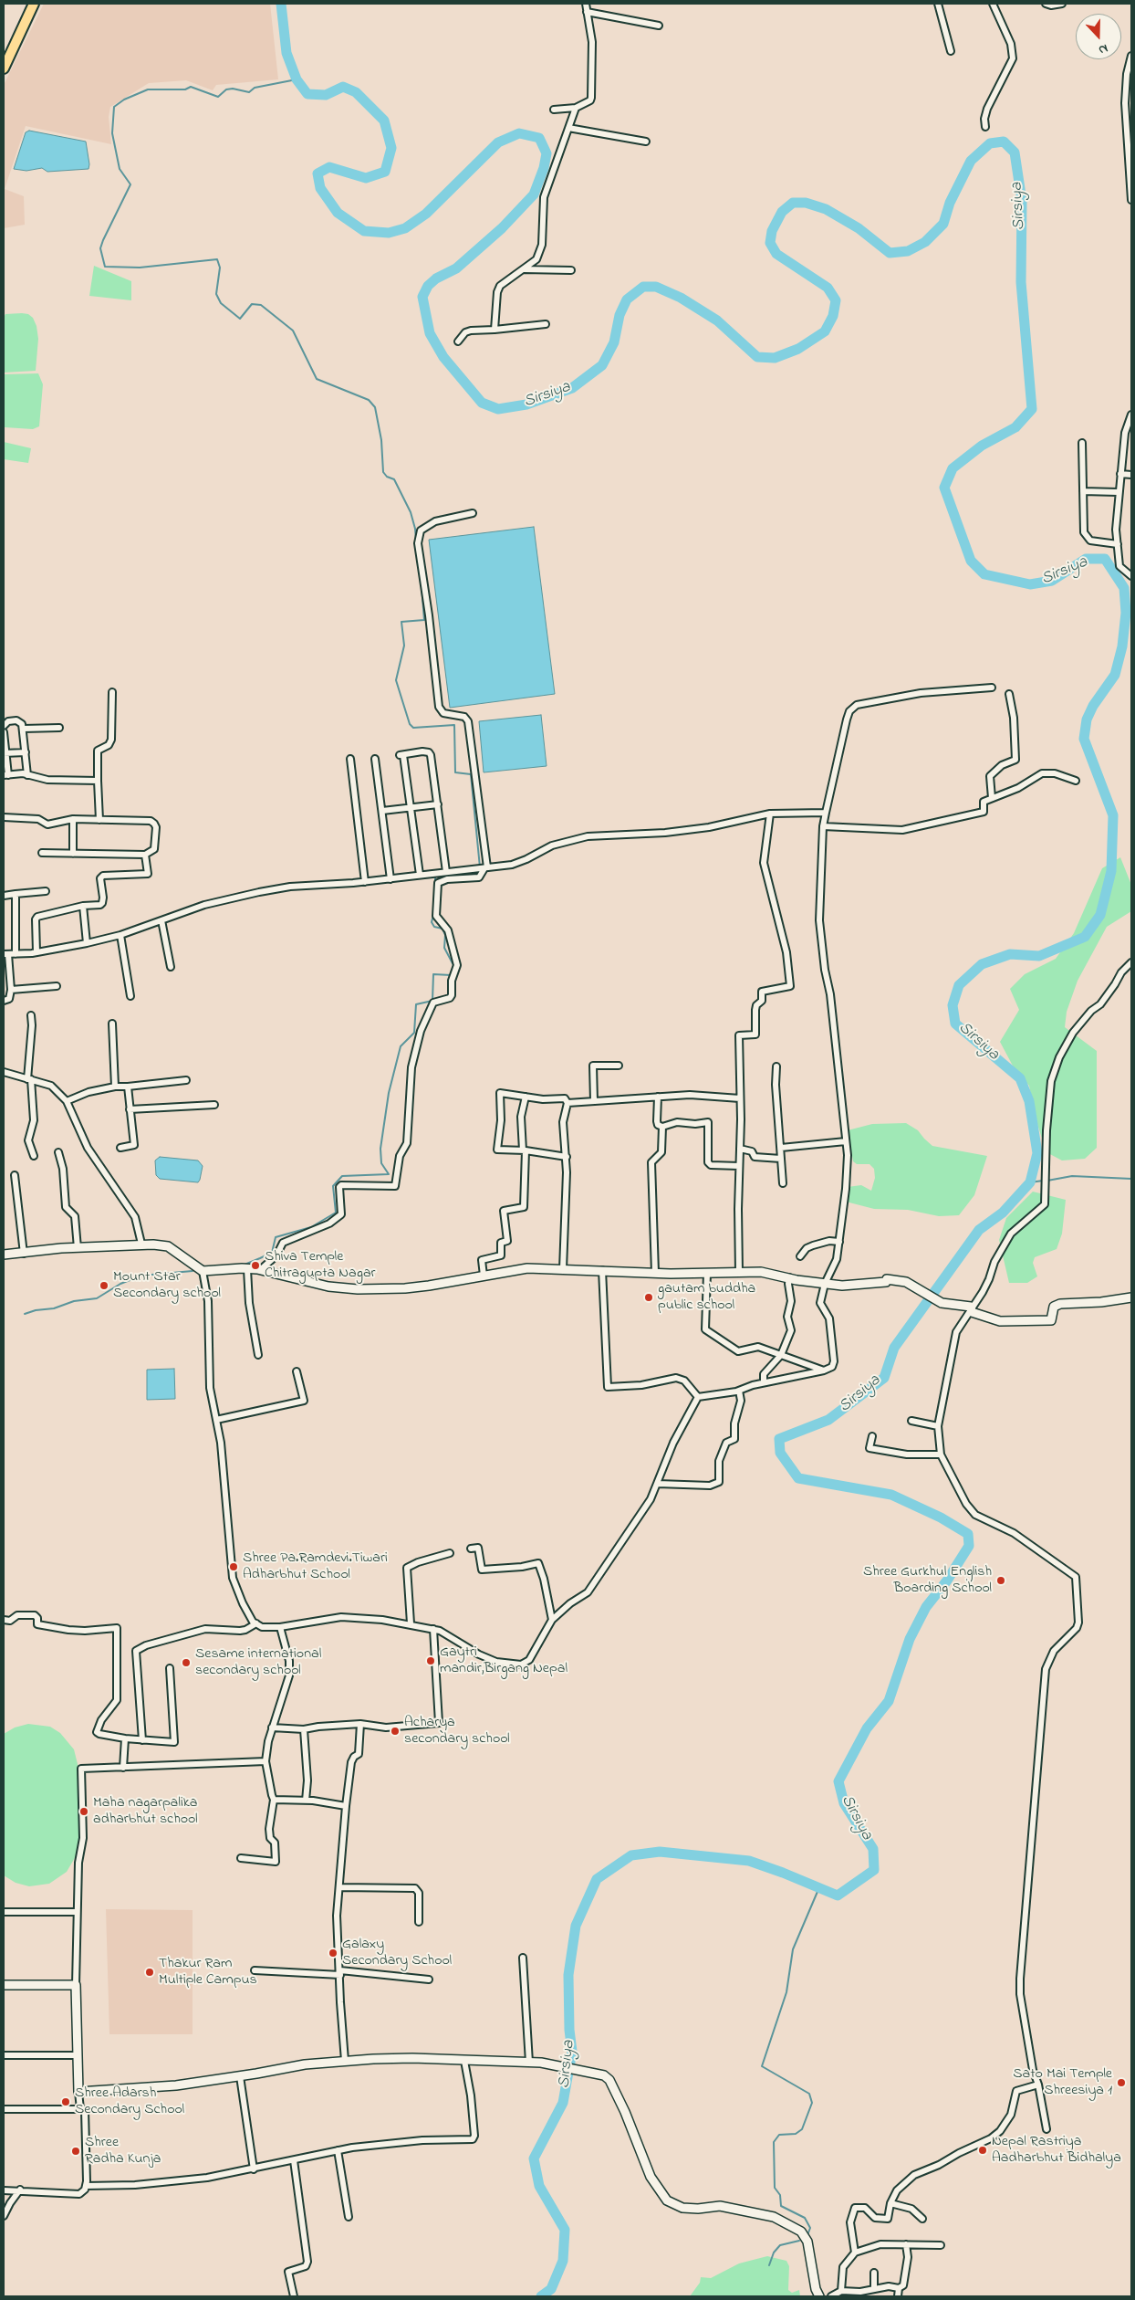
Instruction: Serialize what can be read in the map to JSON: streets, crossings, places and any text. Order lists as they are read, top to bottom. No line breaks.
{"water":["Sirsiya"],"places":["Shiva Temple Chitragupta Nagar","Mount Star Secondary school","gautam buddha public school","Shree Pa.Ramdevi.Tiwari Adharbhut School","Shree Gurkhul English Boarding School","Gaytri mandir,Birgang Nepal","Sesame international secondary school","Acharya secondary school","Maha nagarpalika adharbhut school","Galaxy Secondary School","Thakur Ram Multiple Campus","Sato Mai Temple Shreesiya 1","Shree Adarsh Secondary School","Nepal Rastriya Aadharbhut Bidhalya","Shree Radha Kunja"],"north":"bottom"}
